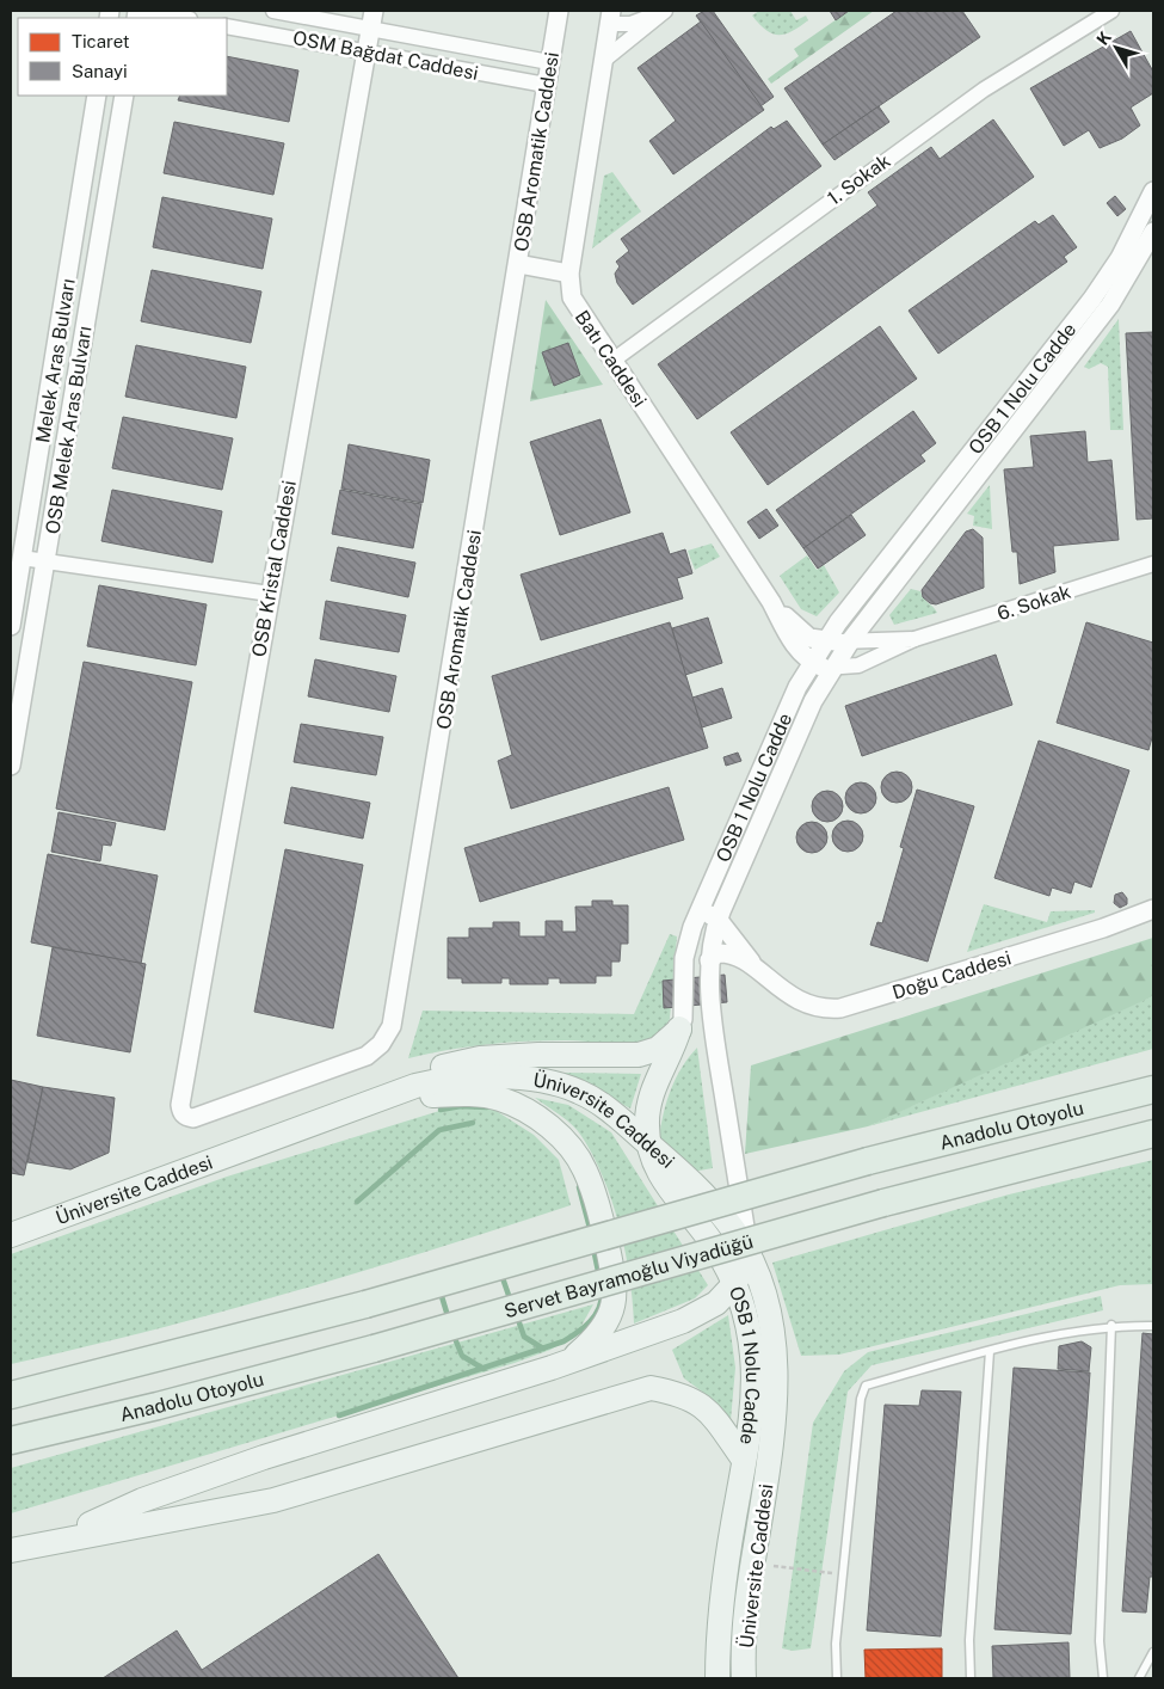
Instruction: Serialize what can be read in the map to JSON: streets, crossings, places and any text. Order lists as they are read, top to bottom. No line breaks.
{"streets":{"highway":["Anadolu Otoyolu","Servet Bayramoğlu Viyadüğü"],"main road":["OSB 1 Nolu Cadde","Üniversite Caddesi"],"street":["OSM Bağdat Caddesi","OSB Aromatik Caddesi","1. Sokak","Batı Caddesi","Melek Aras Bulvarı","OSB Melek Aras Bulvarı","OSB Kristal Caddesi","6. Sokak","Doğu Caddesi"]},"crossings":[["OSM Bağdat Caddesi","OSB Aromatik Caddesi"],["OSM Bağdat Caddesi","OSB Kristal Caddesi"],["OSB Aromatik Caddesi","OSB Kristal Caddesi"],["1. Sokak","Batı Caddesi"],["Batı Caddesi","OSB 1 Nolu Cadde"],["Batı Caddesi","6. Sokak"],["OSB 1 Nolu Cadde","6. Sokak"],["OSB 1 Nolu Cadde","Doğu Caddesi"],["OSB 1 Nolu Cadde","Üniversite Caddesi"],["Anadolu Otoyolu","Servet Bayramoğlu Viyadüğü"]],"legend":["Ticaret","Sanayi"],"north":"top left"}
